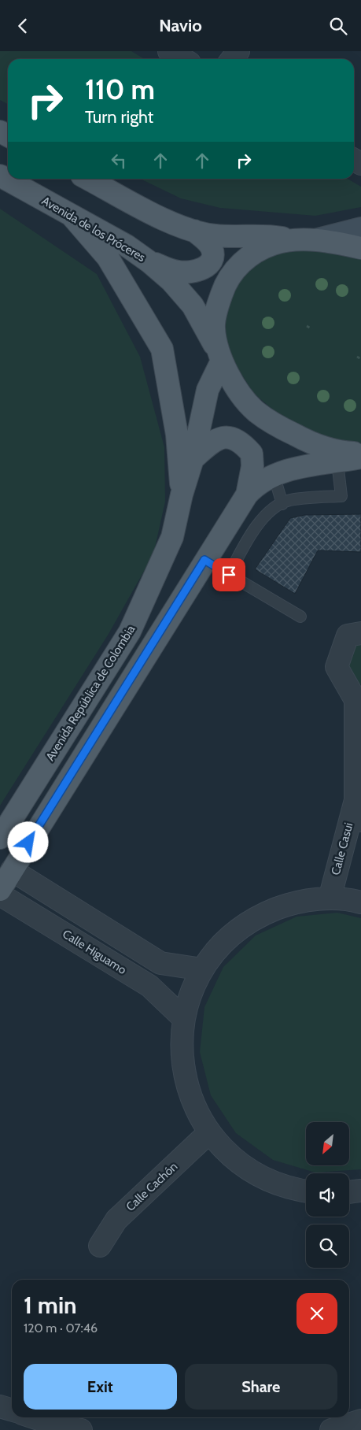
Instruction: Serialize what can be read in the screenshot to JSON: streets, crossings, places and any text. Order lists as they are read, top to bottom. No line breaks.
{"streets":{"main road":["Avenida de los Próceres","Avenida República de Colombia"],"street":["Calle Casui","Calle Higuamo","Calle Cachón"]},"crossings":[["Avenida de los Próceres","Avenida República de Colombia"]],"north":"bottom left","page":{"header":"Navio","turn":["110 m","Turn right"],"heading":["1 min","120 m · 07:46"],"buttons":["Exit","Share"]}}
